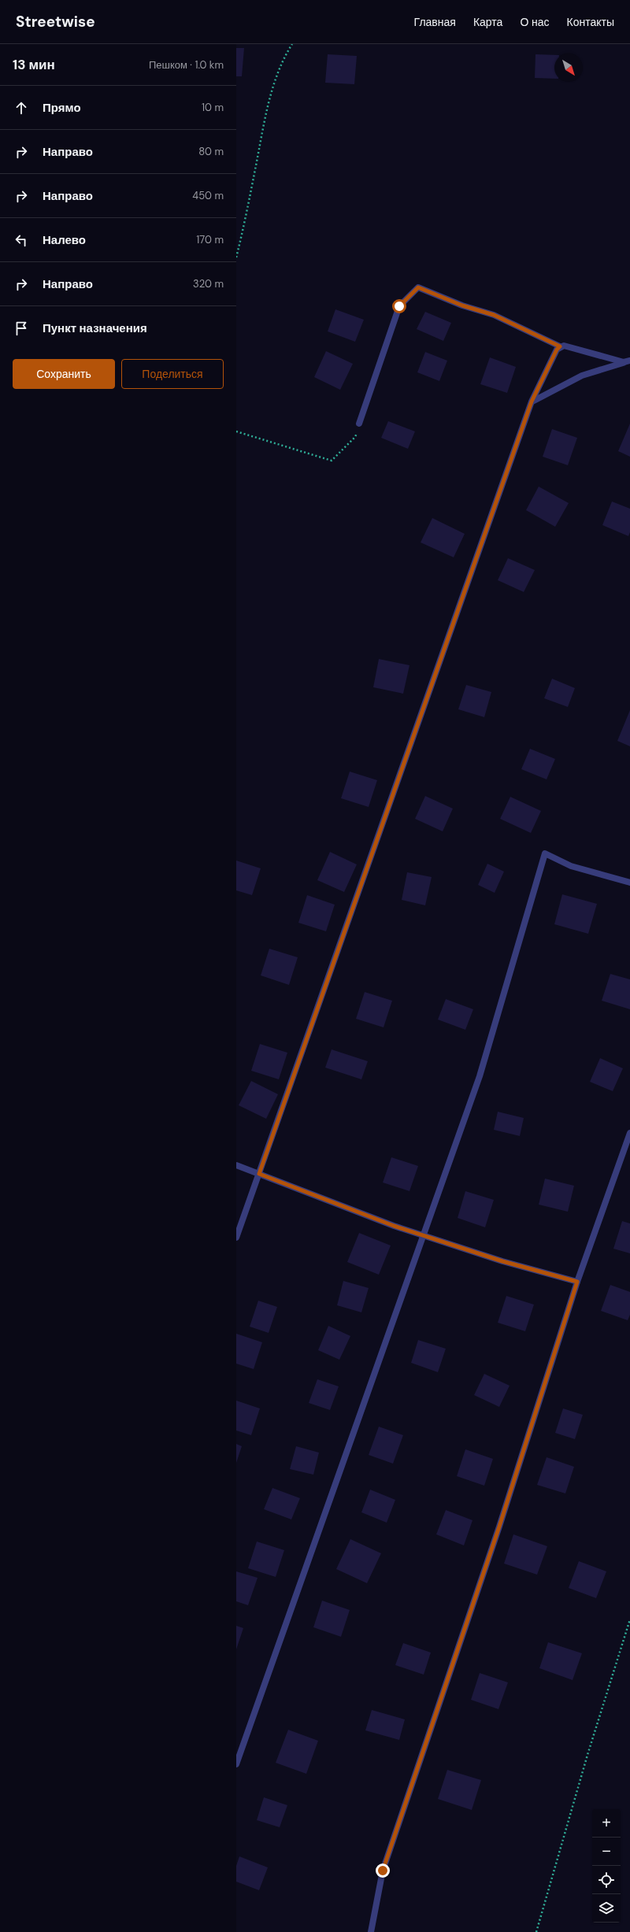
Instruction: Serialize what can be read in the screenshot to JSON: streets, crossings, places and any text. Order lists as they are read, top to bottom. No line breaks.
{"north":"bottom right","page":{"header":"Streetwise","nav":["Главная","Карта","О нас","Контакты"],"heading":["13 мин","Пешком · 1.0 km"],"list":[["Прямо","10 m"],["Направо","80 m"],["Направо","450 m"],["Налево","170 m"],["Направо","320 m"],"Пункт назначения"],"buttons":["Сохранить","Поделиться"],"map_buttons":["+","−"]}}
